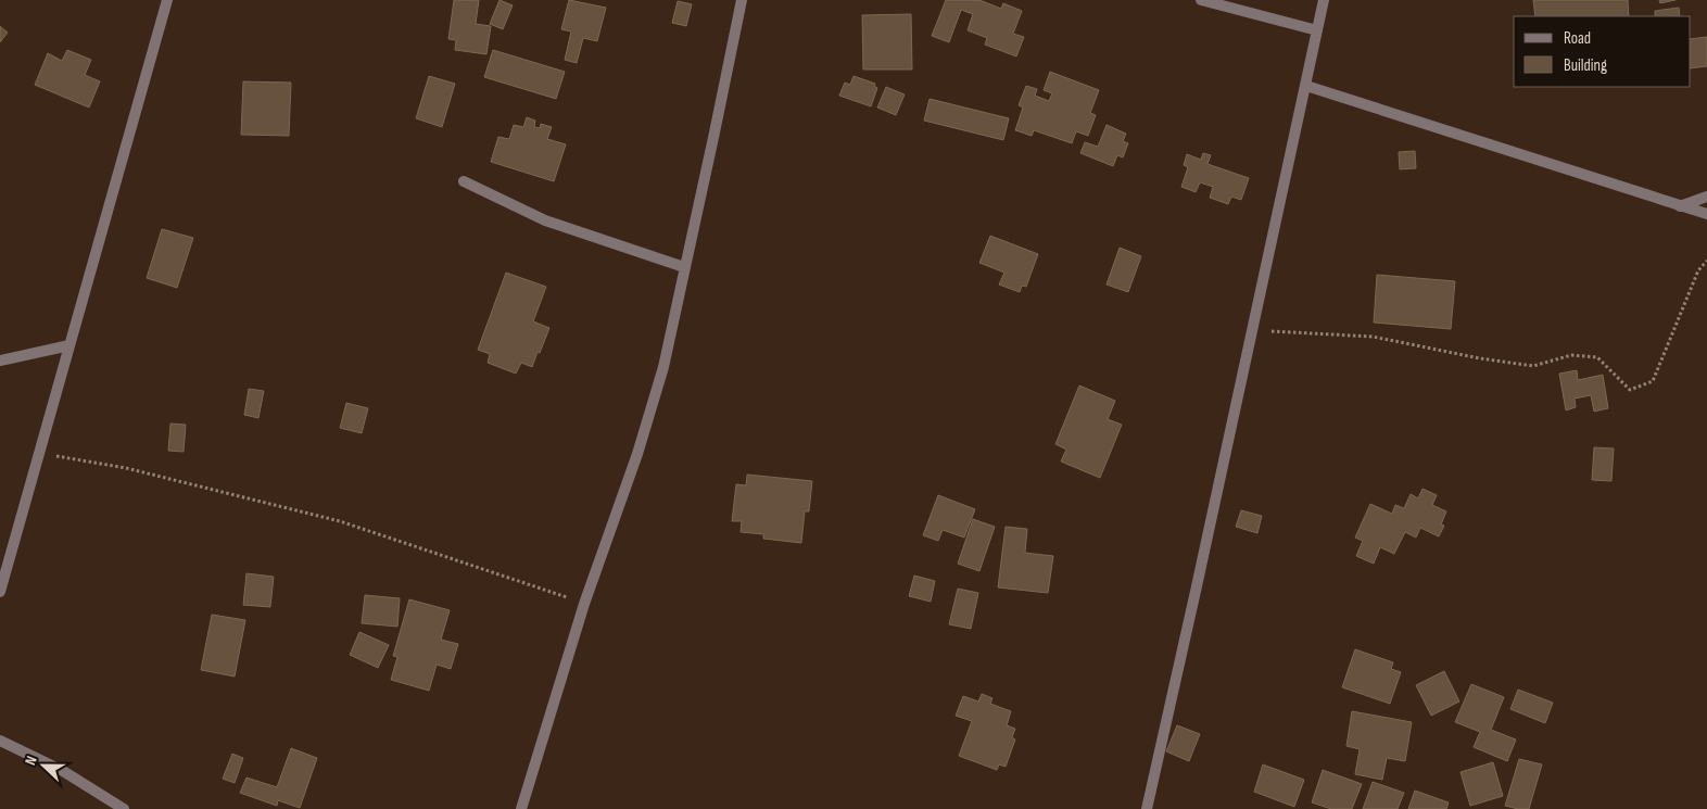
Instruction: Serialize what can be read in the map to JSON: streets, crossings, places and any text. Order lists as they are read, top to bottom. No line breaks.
{"legend":["Road","Building"],"north":"left"}
